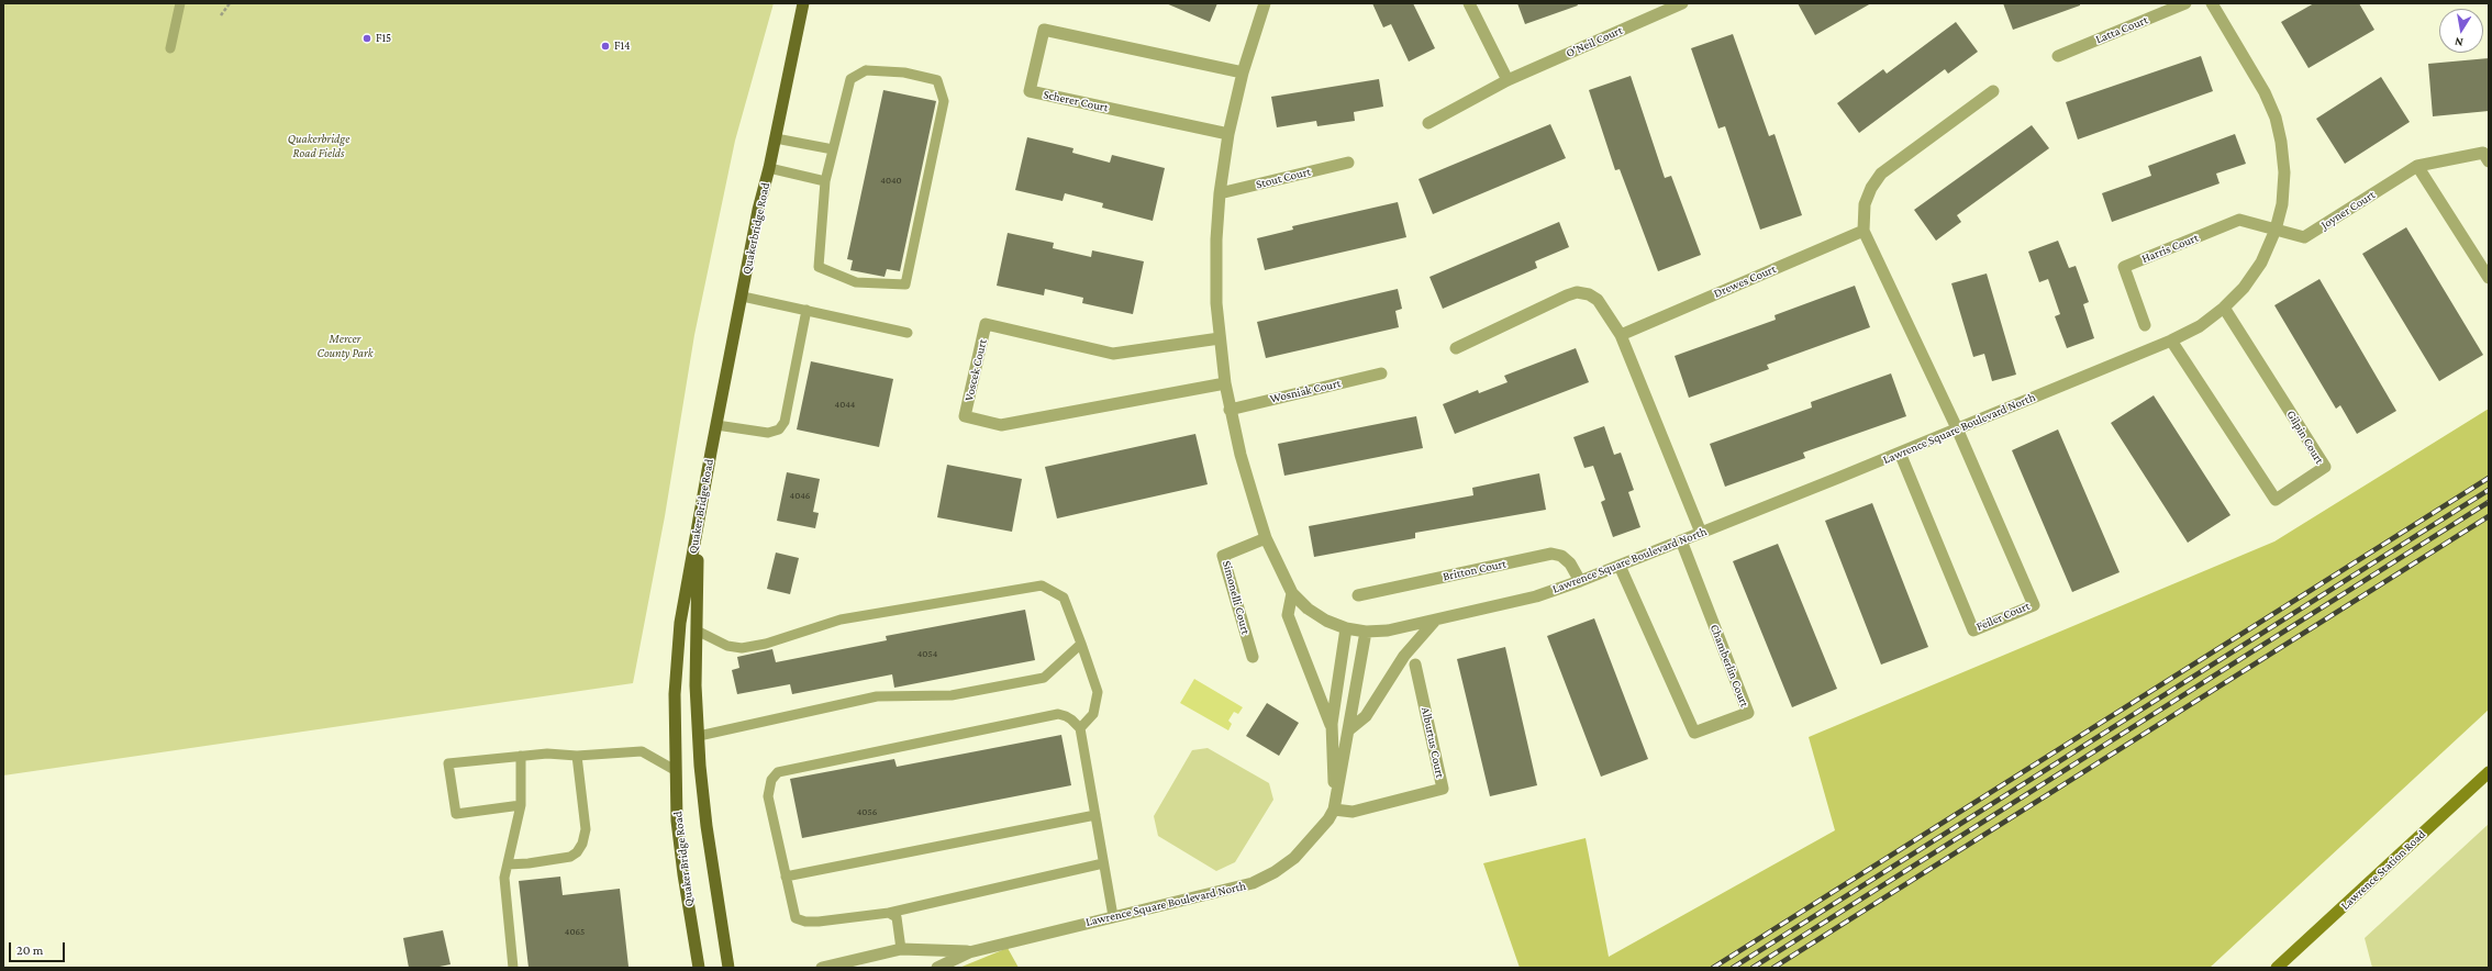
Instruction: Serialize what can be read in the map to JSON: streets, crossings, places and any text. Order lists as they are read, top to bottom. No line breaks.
{"streets":{"main road":["Quakerbridge Road","Quaker Bridge Road","Lawrence Station Road"],"street":["Latta Court","O'Neil Court","Scherer Court","Stout Court","Joyner Court","Harris Court","Drewes Court","Voscek Court","Wosniak Court","Lawrence Square Boulevard North","Gilpin Court","Britton Court","Simonelli Court","Feiler Court","Chamberlin Court","Alburtus Court"]},"crossings":[["Scherer Court","Lawrence Square Boulevard North"],["Stout Court","Lawrence Square Boulevard North"],["Joyner Court","Harris Court"],["Joyner Court","Lawrence Square Boulevard North"],["Quakerbridge Road","Quaker Bridge Road"],["Harris Court","Lawrence Square Boulevard North"],["Voscek Court","Lawrence Square Boulevard North"],["Wosniak Court","Lawrence Square Boulevard North"],["Lawrence Square Boulevard North","Gilpin Court"],["Lawrence Square Boulevard North","Britton Court"],["Lawrence Square Boulevard North","Simonelli Court"],["Lawrence Square Boulevard North","Feiler Court"],["Lawrence Square Boulevard North","Chamberlin Court"],["Lawrence Square Boulevard North","Alburtus Court"]],"parks":["Quakerbridge Road Fields","Mercer County Park"],"places":["F15","F14"],"house_numbers":["4040","4044","4046","4054","4056","4065"],"scale_bar":"20 m","north":"bottom"}
